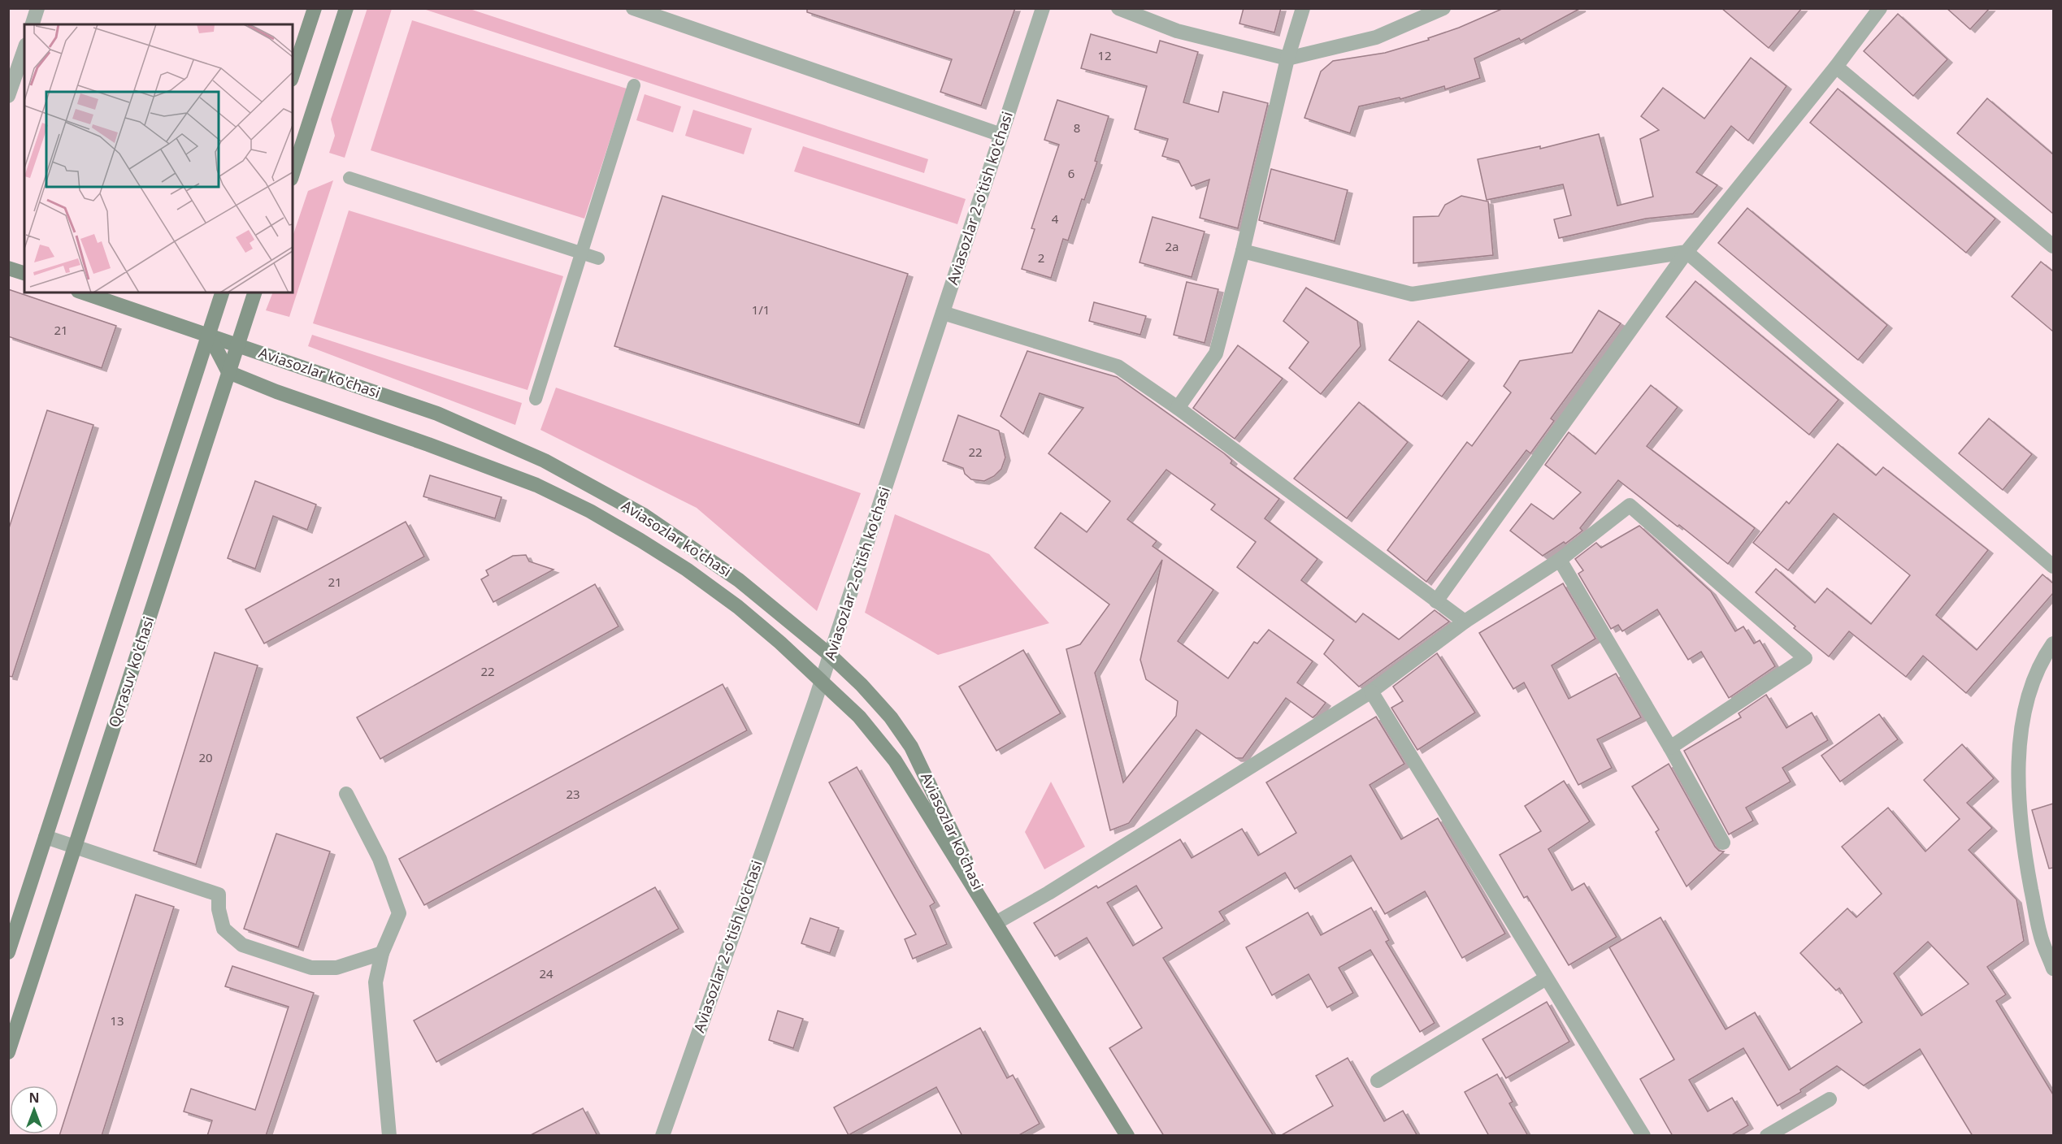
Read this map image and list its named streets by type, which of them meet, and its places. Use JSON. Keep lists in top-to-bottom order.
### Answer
{
  "streets": {
    "main road": ["Aviasozlar ko'chasi", "Qorasuv ko'chasi"],
    "street": ["Aviasozlar 2-o'tish ko'chasi"]
  },
  "crossings": [
    ["Aviasozlar 2-o'tish ko'chasi", "Aviasozlar ko'chasi"],
    ["Aviasozlar ko'chasi", "Qorasuv ko'chasi"]
  ],
  "house_numbers": [
    "12",
    "8",
    "6",
    "4",
    "2a",
    "2",
    "1/1",
    "21",
    "22",
    "21",
    "22",
    "20",
    "23",
    "24",
    "13"
  ],
  "north": "top"
}
